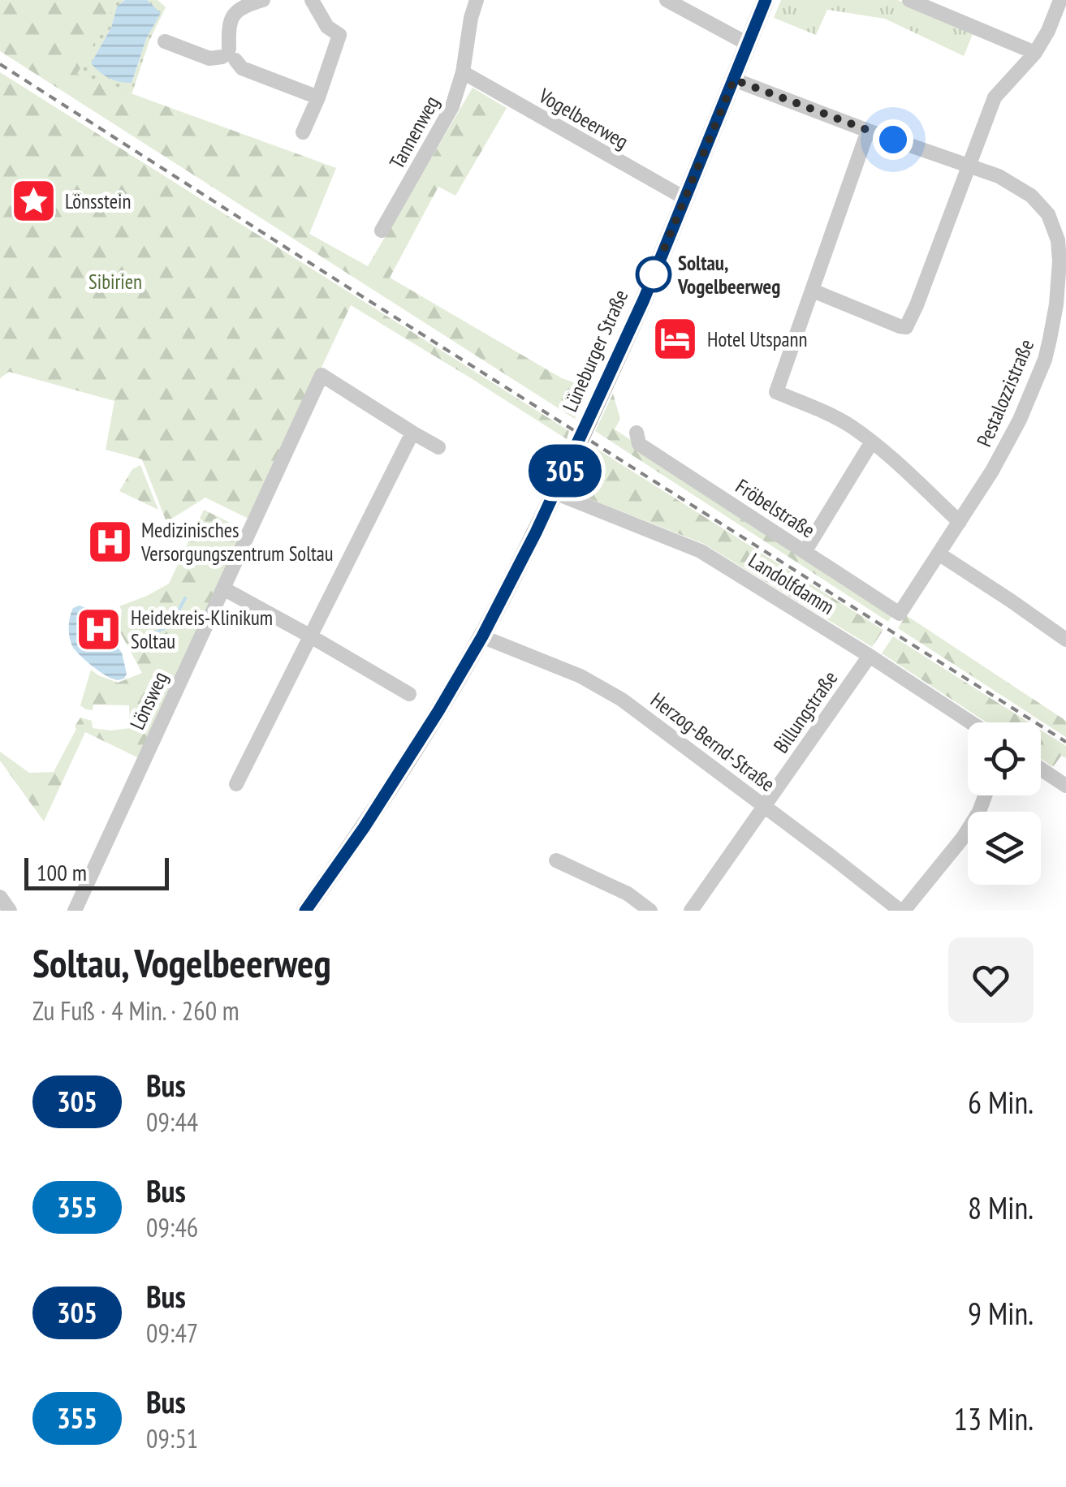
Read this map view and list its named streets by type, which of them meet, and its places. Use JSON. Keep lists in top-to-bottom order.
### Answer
{
  "streets": {
    "main road": ["Lüneburger Straße"],
    "street": [
      "Vogelbeerweg",
      "Tannenweg",
      "Pestalozzistraße",
      "Fröbelstraße",
      "Landolfdamm",
      "Lönsweg",
      "Billungstraße",
      "Herzog-Bernd-Straße"
    ]
  },
  "crossings": [
    ["Vogelbeerweg", "Tannenweg"],
    ["Vogelbeerweg", "Lüneburger Straße"],
    ["Lüneburger Straße", "Pestalozzistraße"],
    ["Lüneburger Straße", "Landolfdamm"],
    ["Lüneburger Straße", "Herzog-Bernd-Straße"],
    ["Pestalozzistraße", "Fröbelstraße"],
    ["Landolfdamm", "Billungstraße"],
    ["Billungstraße", "Herzog-Bernd-Straße"]
  ],
  "parks": ["Sibirien"],
  "places": {
    "place": ["Lönsstein"],
    "other": ["Soltau, Vogelbeerweg"],
    "hotel": ["Hotel Utspann"],
    "hospital": ["Medizinisches Versorgungszentrum Soltau", "Heidekreis-Klinikum Soltau"]
  },
  "lines": ["bus line 305"],
  "scale_bar": "100 m",
  "page": {
    "on_map": "305",
    "scale": "100 m",
    "heading": ["Soltau, Vogelbeerweg", "Zu Fuß · 4 Min. · 260 m"],
    "list": [
      {
        "mark": "305",
        "name": "Bus",
        "note": "09:44",
        "value": "6 Min."
      },
      {
        "mark": "355",
        "name": "Bus",
        "note": "09:46",
        "value": "8 Min."
      },
      {
        "mark": "305",
        "name": "Bus",
        "note": "09:47",
        "value": "9 Min."
      },
      {
        "mark": "355",
        "name": "Bus",
        "note": "09:51",
        "value": "13 Min."
      }
    ]
  }
}
